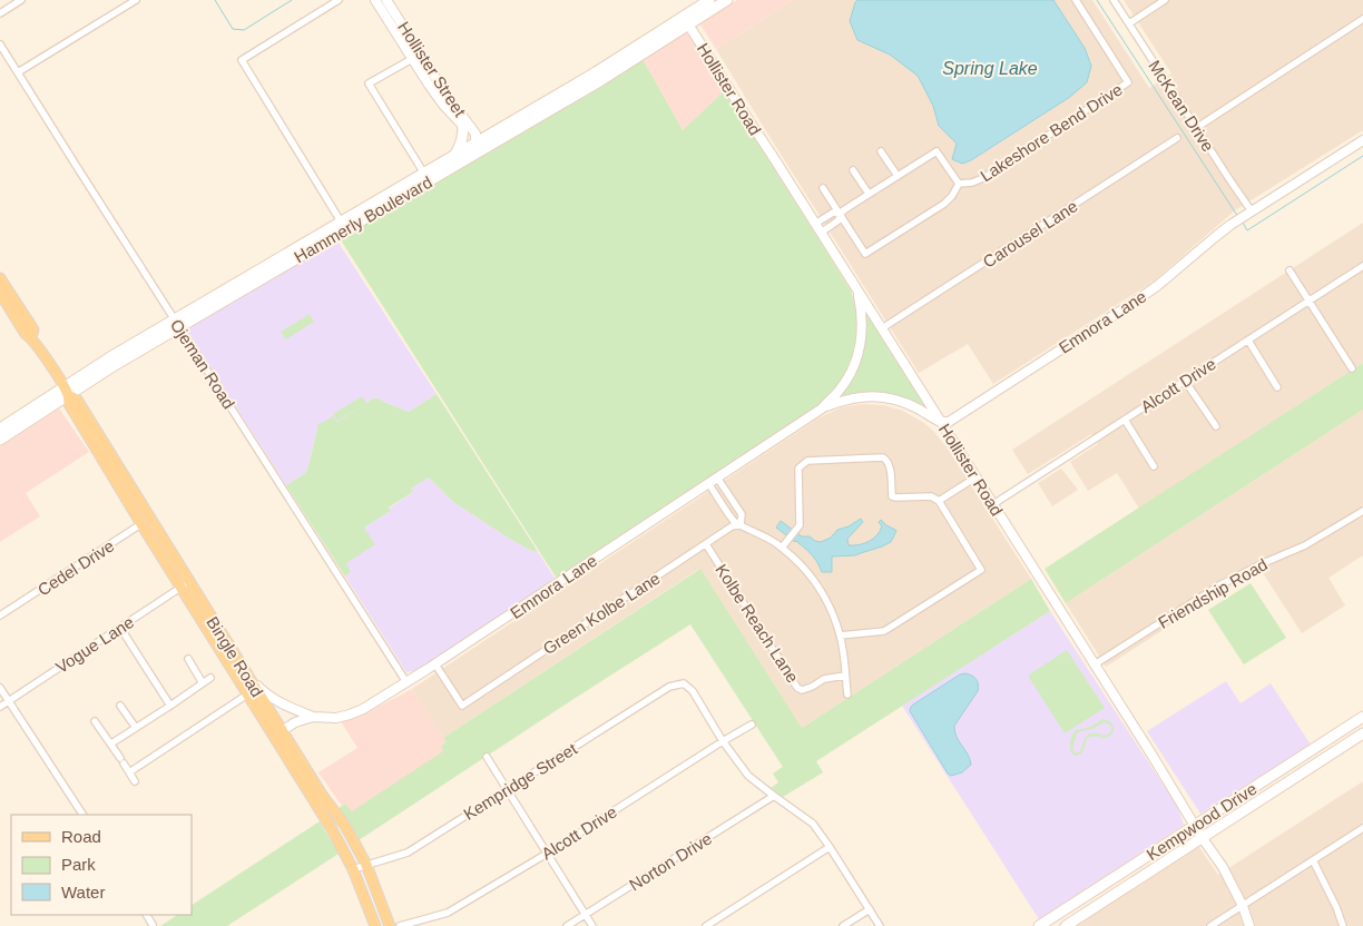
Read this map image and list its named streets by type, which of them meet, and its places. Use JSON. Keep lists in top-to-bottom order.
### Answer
{
  "streets": {
    "main road": ["Hammerly Boulevard", "Bingle Road", "Kempwood Drive"],
    "street": [
      "Hollister Street",
      "Hollister Road",
      "McKean Drive",
      "Lakeshore Bend Drive",
      "Carousel Lane",
      "Emnora Lane",
      "Ojeman Road",
      "Alcott Drive",
      "Cedel Drive",
      "Friendship Road",
      "Green Kolbe Lane",
      "Kolbe Reach Lane",
      "Vogue Lane",
      "Kempridge Street",
      "Norton Drive"
    ]
  },
  "crossings": [
    ["Hollister Street", "Hammerly Boulevard"],
    ["Hollister Road", "Hammerly Boulevard"],
    ["Hollister Road", "Carousel Lane"],
    ["Hollister Road", "Emnora Lane"],
    ["Hollister Road", "Alcott Drive"],
    ["Hollister Road", "Friendship Road"],
    ["Hollister Road", "Kempwood Drive"],
    ["McKean Drive", "Emnora Lane"],
    ["Hammerly Boulevard", "Ojeman Road"],
    ["Hammerly Boulevard", "Bingle Road"],
    ["Emnora Lane", "Ojeman Road"],
    ["Emnora Lane", "Green Kolbe Lane"],
    ["Emnora Lane", "Bingle Road"],
    ["Alcott Drive", "Kempridge Street"],
    ["Cedel Drive", "Bingle Road"],
    ["Green Kolbe Lane", "Kolbe Reach Lane"],
    ["Vogue Lane", "Bingle Road"],
    ["Bingle Road", "Kempridge Street"]
  ],
  "water": ["Spring Lake"],
  "legend": ["Road", "Park", "Water"]
}
